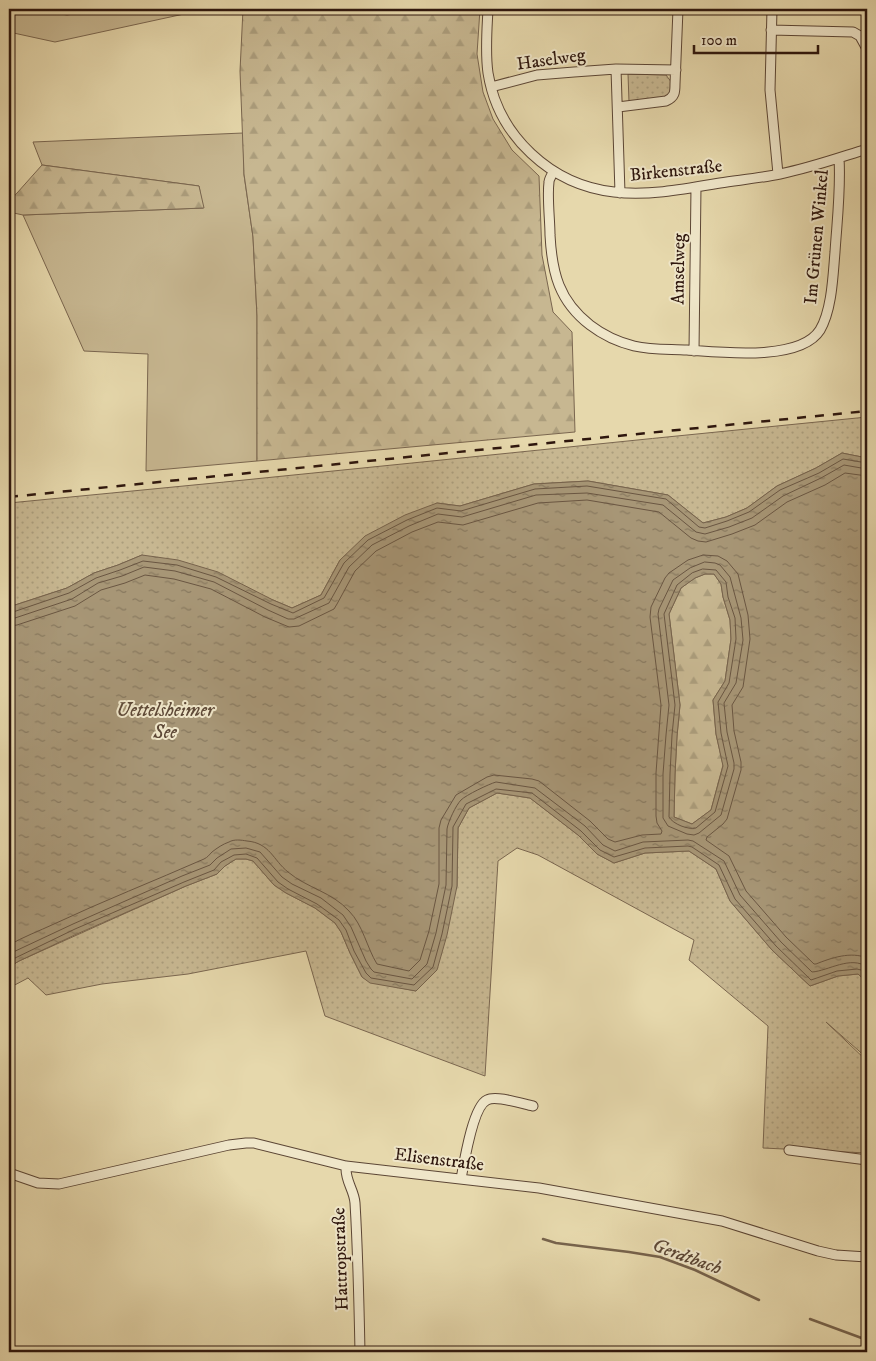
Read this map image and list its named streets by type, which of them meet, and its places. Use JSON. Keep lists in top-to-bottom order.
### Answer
{
  "streets": {
    "street": [
      "Haselweg",
      "Birkenstraße",
      "Im Grünen Winkel",
      "Amselweg",
      "Elisenstraße",
      "Hattropstraße"
    ]
  },
  "crossings": [
    ["Haselweg", "Birkenstraße"],
    ["Birkenstraße", "Im Grünen Winkel"],
    ["Birkenstraße", "Amselweg"],
    ["Im Grünen Winkel", "Amselweg"],
    ["Elisenstraße", "Hattropstraße"]
  ],
  "water": ["Uettelsheimer See", "Gerdtbach"],
  "scale_bar": "100 m"
}
